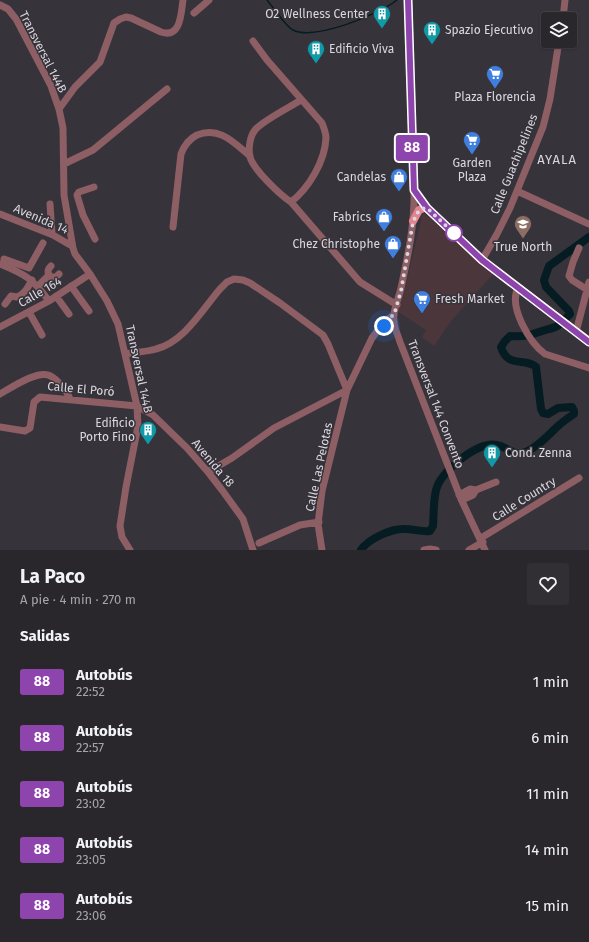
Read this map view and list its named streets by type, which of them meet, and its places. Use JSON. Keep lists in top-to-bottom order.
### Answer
{
  "streets": {
    "street": [
      "Transversal 144B",
      "Calle Guachipelines",
      "Avenida 14",
      "Calle 164",
      "Calle El Poró",
      "Transversal 144 Convento",
      "Avenida 18",
      "Calle Las Pelotas",
      "Calle Country"
    ]
  },
  "crossings": [
    ["Transversal 144B", "Avenida 14"],
    ["Transversal 144B", "Calle 164"],
    ["Transversal 144B", "Calle El Poró"],
    ["Transversal 144B", "Avenida 18"],
    ["Calle El Poró", "Avenida 18"],
    ["Transversal 144 Convento", "Calle Las Pelotas"],
    ["Transversal 144 Convento", "Calle Country"]
  ],
  "districts": ["AYALA"],
  "places": {
    "building": [
      "O2 Wellness Center",
      "Spazio Ejecutivo",
      "Edificio Viva",
      "Edificio Porto Fino",
      "Cond. Zenna"
    ],
    "supermarket": ["Plaza Florencia", "Garden Plaza", "Fresh Market"],
    "shop": ["Candelas", "Fabrics", "Chez Christophe"],
    "school or university": ["True North"]
  },
  "lines": ["bus line 88"],
  "page": {
    "on_map": "88",
    "heading": [
      ["La Paco", "A pie · 4 min · 270 m"],
      "Salidas"
    ],
    "list": [
      {
        "mark": "88",
        "name": "Autobús",
        "note": "22:52",
        "value": "1 min"
      },
      {
        "mark": "88",
        "name": "Autobús",
        "note": "22:57",
        "value": "6 min"
      },
      {
        "mark": "88",
        "name": "Autobús",
        "note": "23:02",
        "value": "11 min"
      },
      {
        "mark": "88",
        "name": "Autobús",
        "note": "23:05",
        "value": "14 min"
      },
      {
        "mark": "88",
        "name": "Autobús",
        "note": "23:06",
        "value": "15 min"
      }
    ]
  }
}
